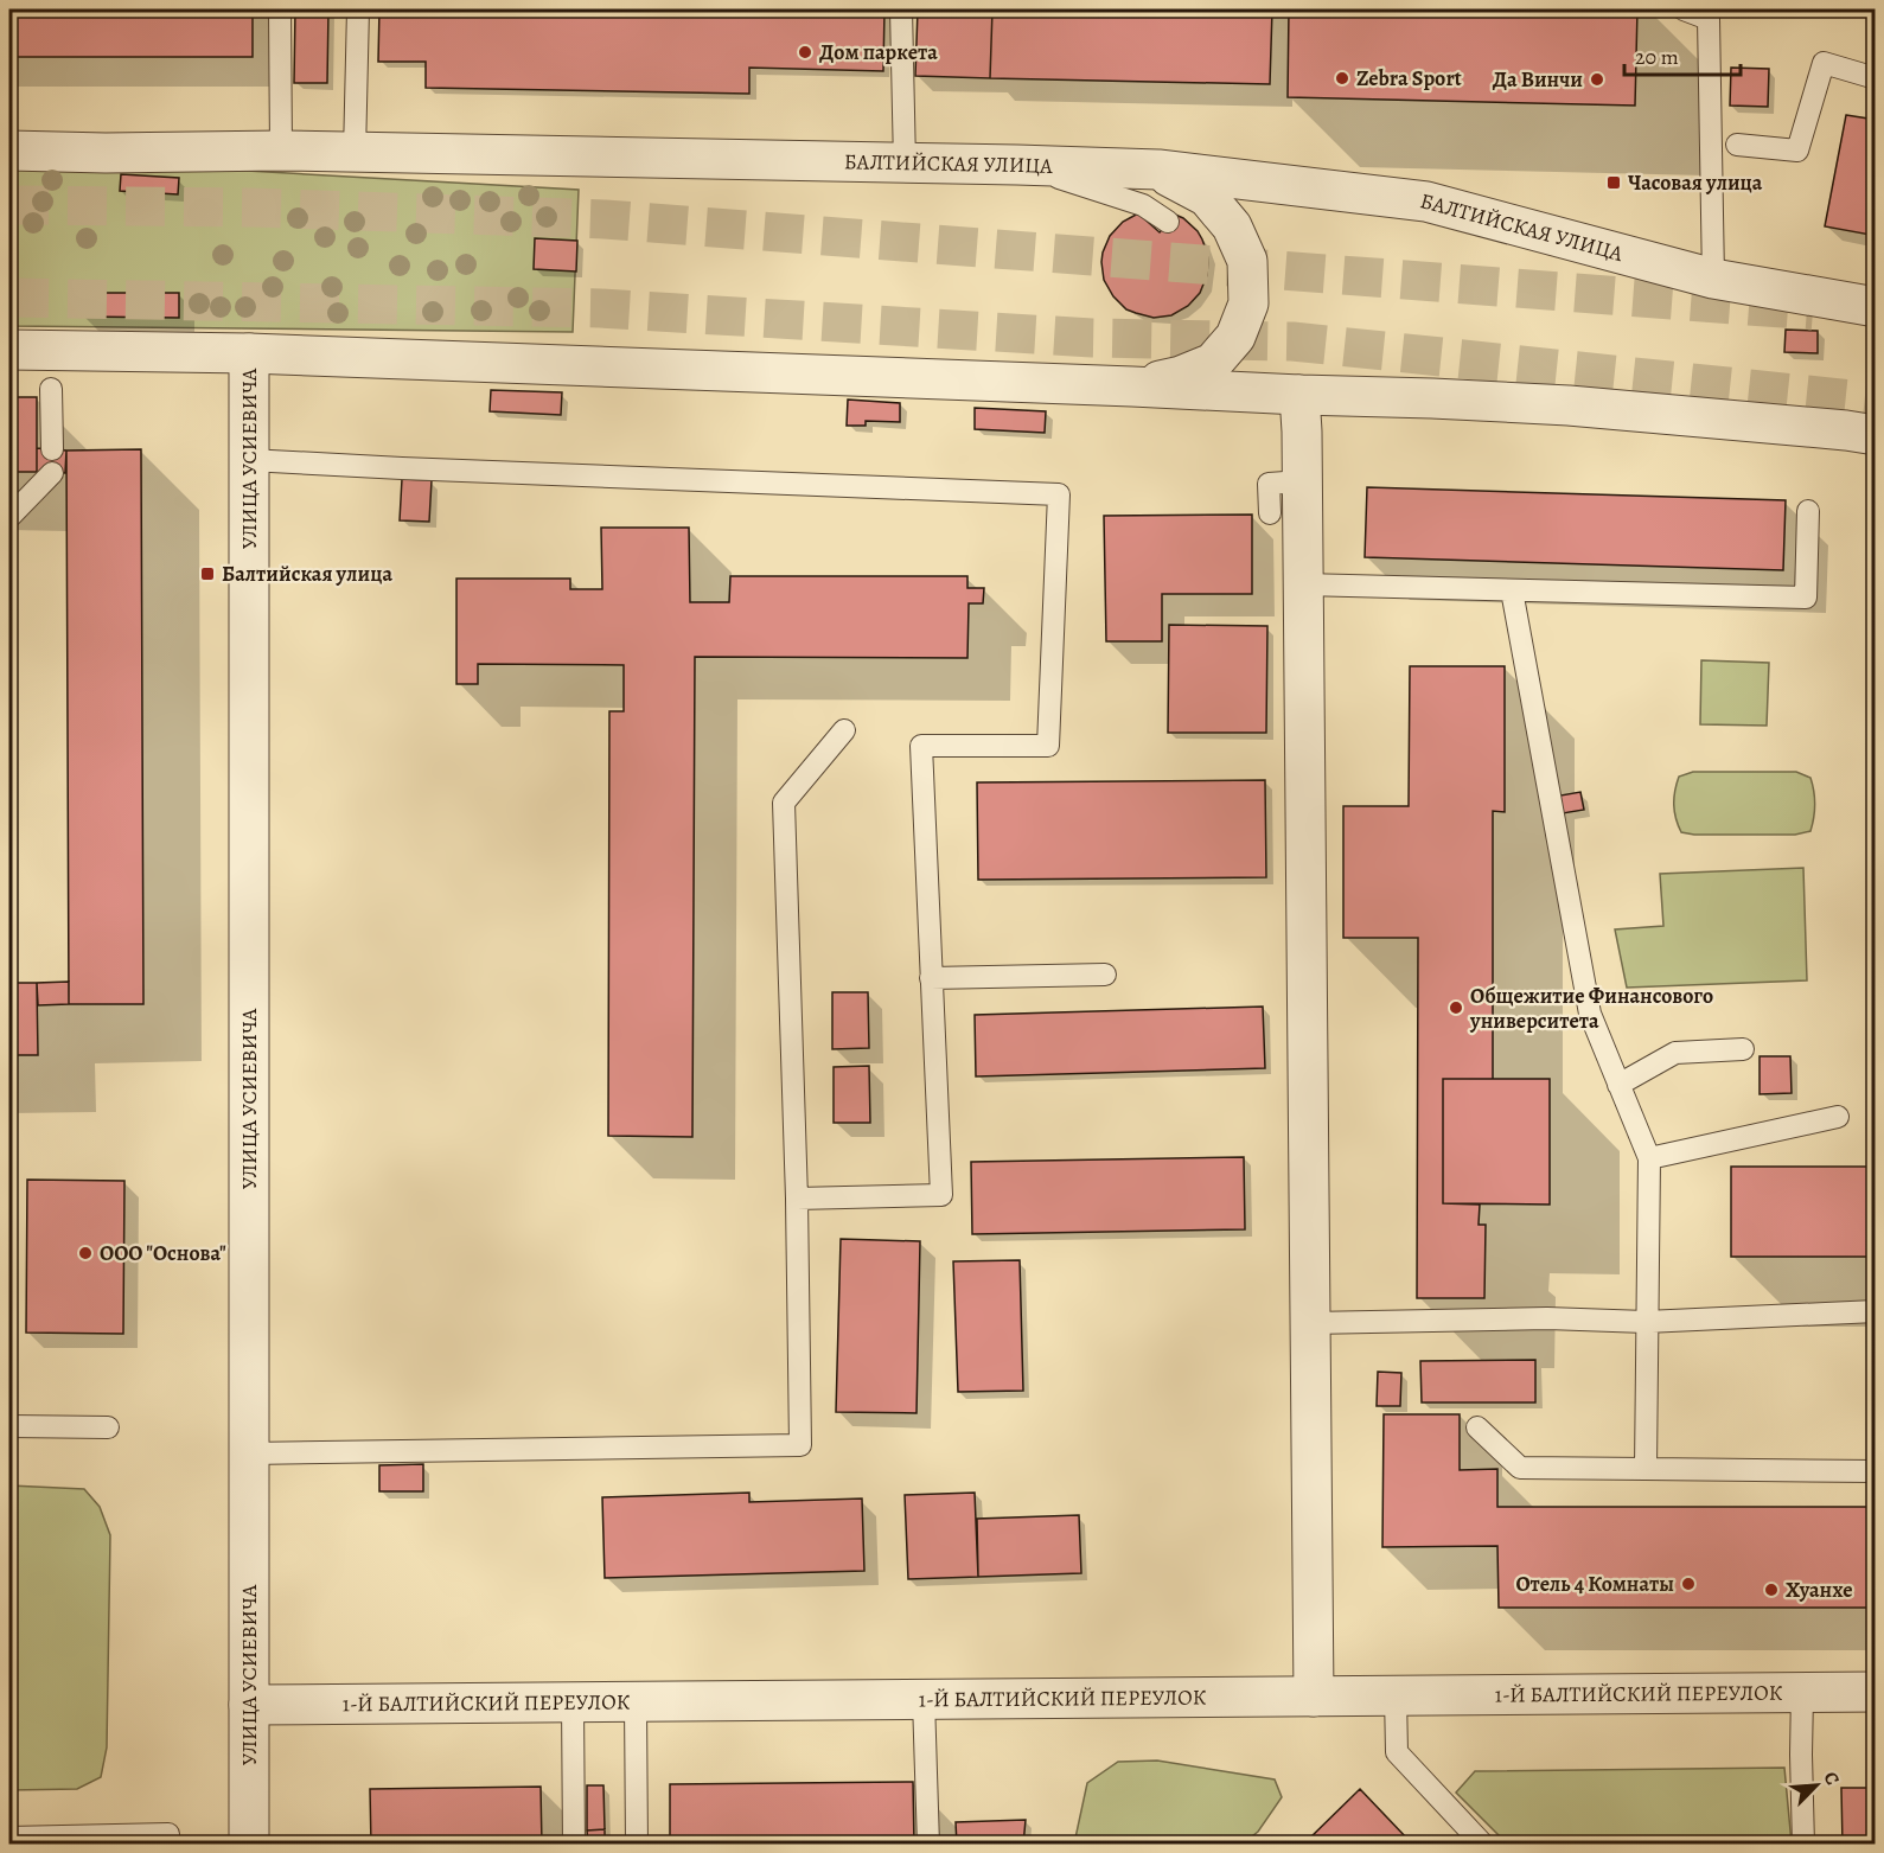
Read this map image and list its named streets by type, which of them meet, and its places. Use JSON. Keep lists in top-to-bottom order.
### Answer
{
  "streets": {
    "street": ["БАЛТИЙСКАЯ УЛИЦА", "УЛИЦА УСИЕВИЧА", "1-Й БАЛТИЙСКИЙ ПЕРЕУЛОК"]
  },
  "crossings": [
    ["УЛИЦА УСИЕВИЧА", "1-Й БАЛТИЙСКИЙ ПЕРЕУЛОК"]
  ],
  "places": {
    "other": [
      "Дом паркета",
      "Zebra Sport",
      "Да Винчи",
      "Общежитие Финансового университета",
      "ООО \"Основа\"",
      "Отель 4 Комнаты",
      "Хуанхе"
    ],
    "transit": ["Часовая улица", "Балтийская улица"]
  },
  "scale_bar": "20 m",
  "north": "top right"
}
